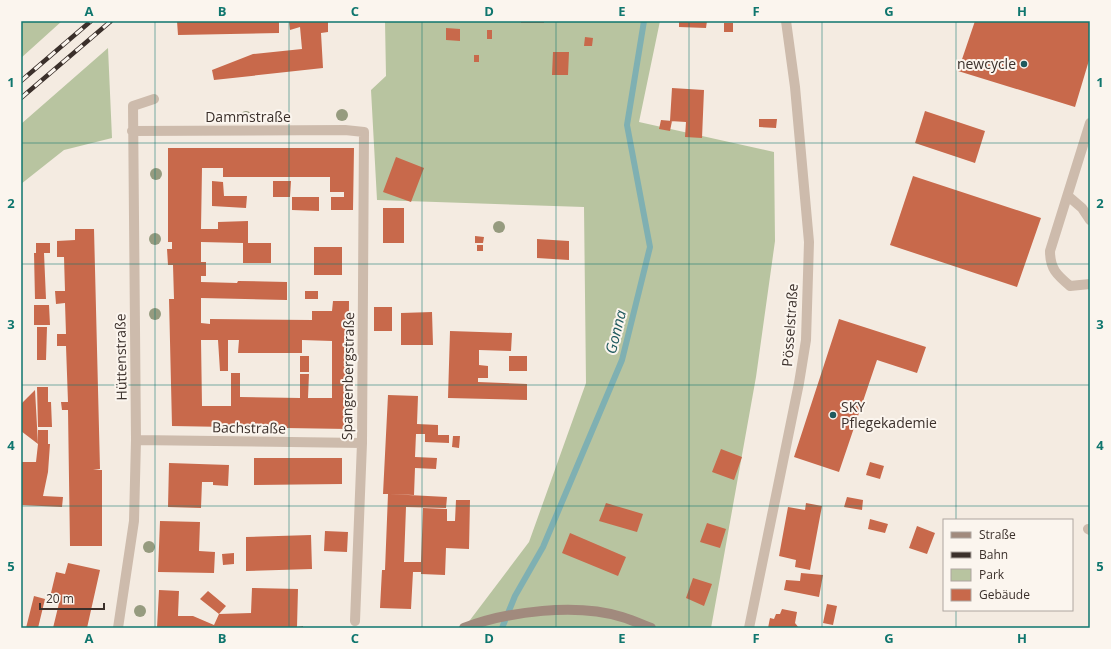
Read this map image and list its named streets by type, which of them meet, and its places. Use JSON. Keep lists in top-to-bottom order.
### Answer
{
  "streets": {
    "street": [
      "Dammstraße",
      "Pösselstraße",
      "Hüttenstraße",
      "Spangenbergstraße",
      "Bachstraße"
    ]
  },
  "crossings": [
    ["Dammstraße", "Hüttenstraße"],
    ["Dammstraße", "Spangenbergstraße"],
    ["Hüttenstraße", "Bachstraße"],
    ["Spangenbergstraße", "Bachstraße"]
  ],
  "water": ["Gonna"],
  "places": ["newcycle", "SKY Pflegekademie"],
  "legend": [
    "Straße",
    "Bahn",
    "Park",
    "Gebäude"
  ],
  "scale_bar": "20 m",
  "grid": {
    "columns": [
      "A",
      "B",
      "C",
      "D",
      "E",
      "F",
      "G",
      "H"
    ],
    "rows": [
      "1",
      "2",
      "3",
      "4",
      "5"
    ]
  }
}
